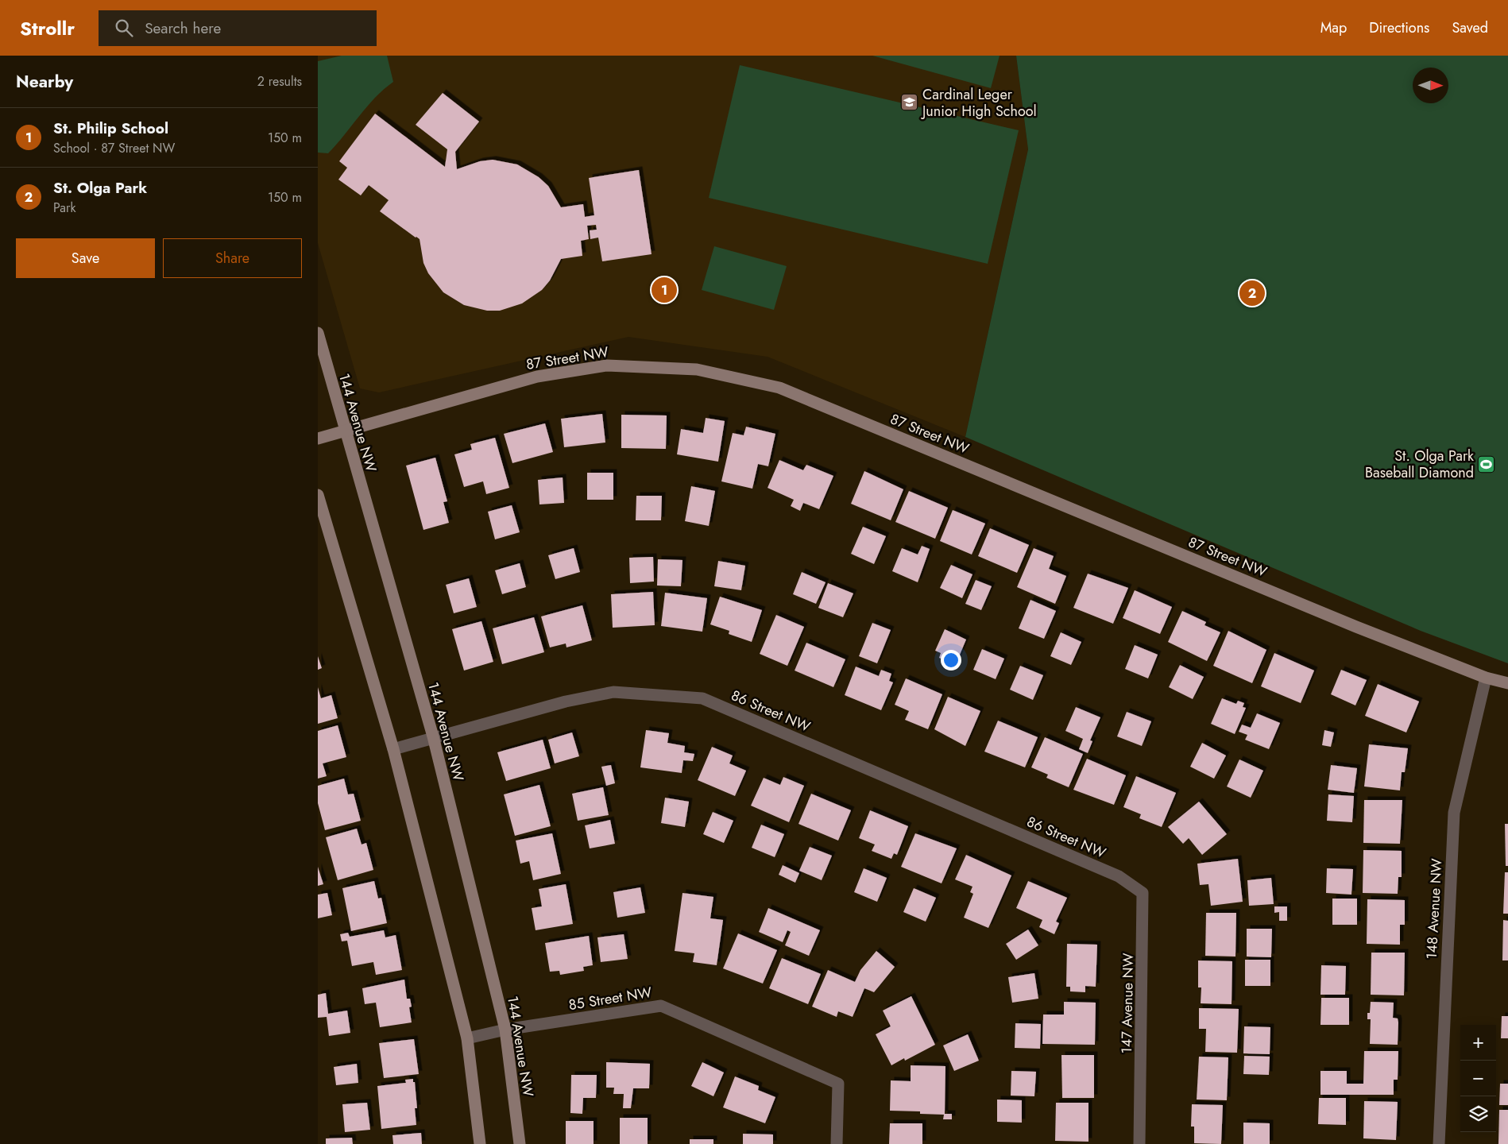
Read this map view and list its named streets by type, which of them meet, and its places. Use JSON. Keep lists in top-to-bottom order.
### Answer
{
  "streets": {
    "street": [
      "87 Street NW",
      "144 Avenue NW",
      "86 Street NW",
      "148 Avenue NW",
      "85 Street NW",
      "147 Avenue NW"
    ]
  },
  "crossings": [
    ["87 Street NW", "144 Avenue NW"],
    ["87 Street NW", "148 Avenue NW"],
    ["144 Avenue NW", "86 Street NW"],
    ["144 Avenue NW", "85 Street NW"],
    ["86 Street NW", "147 Avenue NW"]
  ],
  "places": {
    "school or university": ["Cardinal Leger Junior High School"],
    "sports": ["St. Olga Park Baseball Diamond"]
  },
  "north": "right",
  "page": {
    "header": "Strollr",
    "search": "Search here",
    "nav": ["Map", "Directions", "Saved"],
    "heading": ["Nearby", "2 results"],
    "list": [
      {
        "mark": "1",
        "name": "St. Philip School",
        "note": "School · 87 Street NW",
        "value": "150 m"
      },
      {
        "mark": "2",
        "name": "St. Olga Park",
        "note": "Park",
        "value": "150 m"
      }
    ],
    "buttons": ["Save", "Share"],
    "pins": ["1", "2"],
    "map_buttons": ["+", "−"]
  }
}
